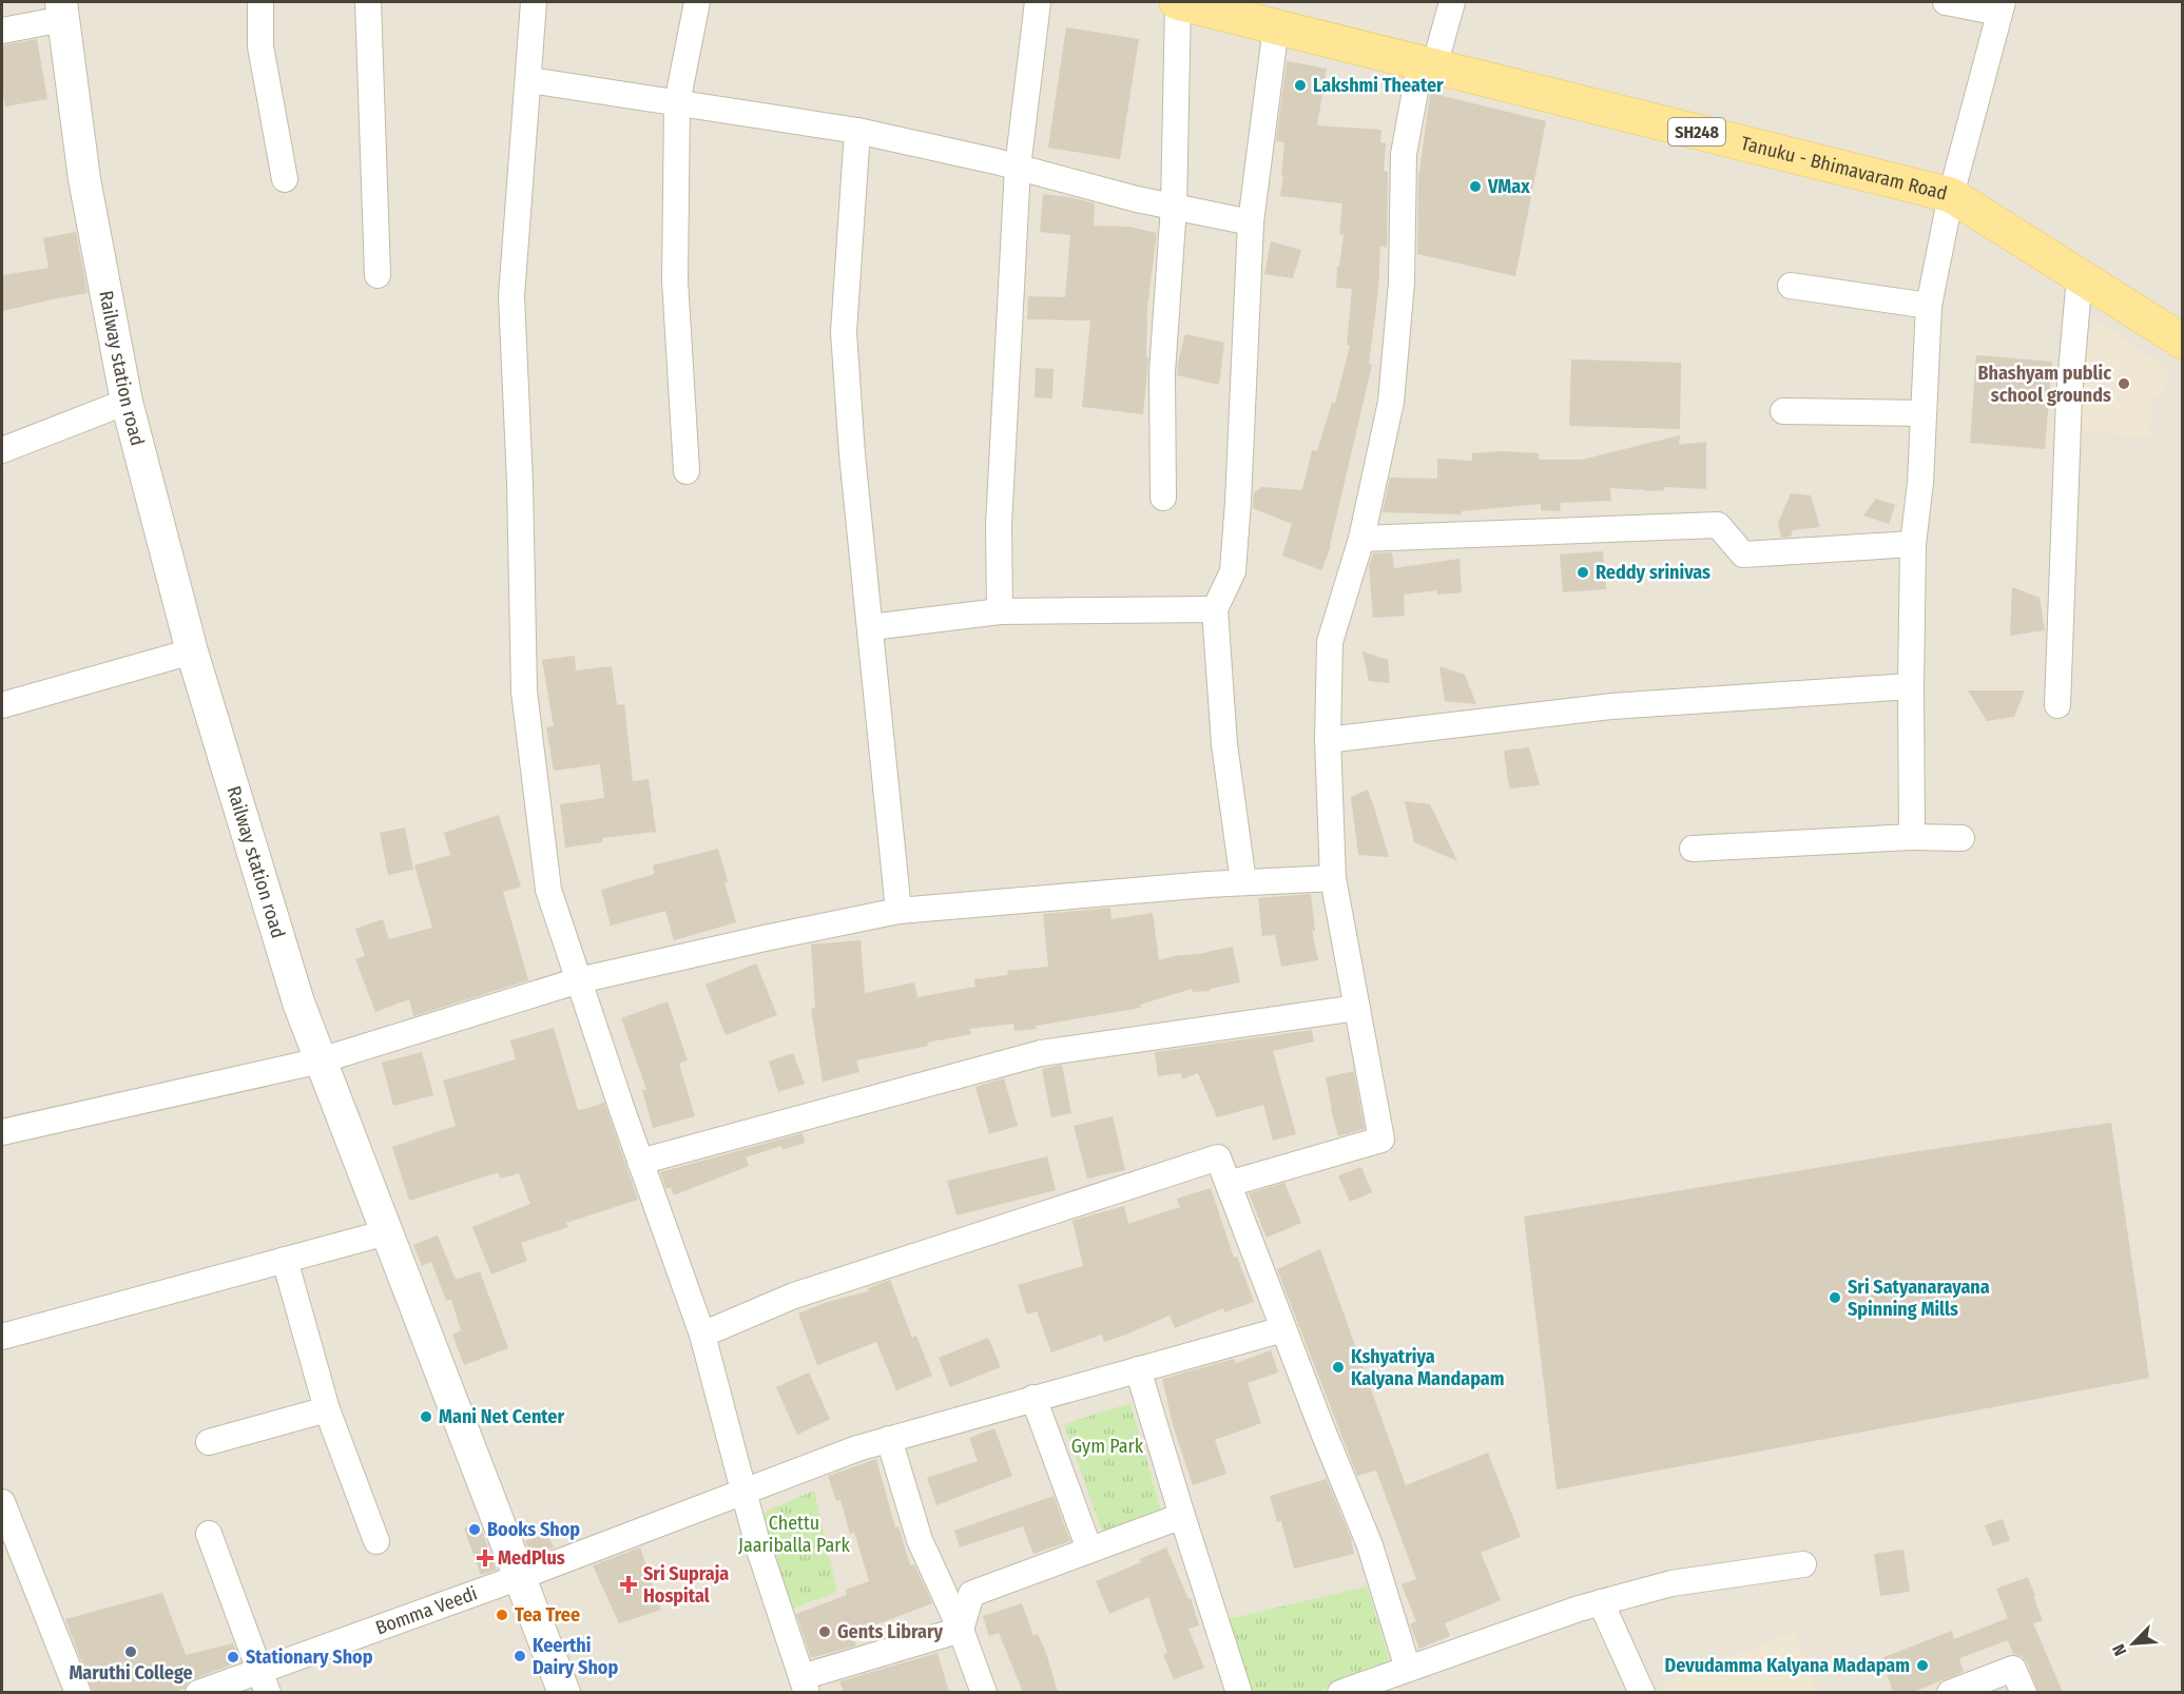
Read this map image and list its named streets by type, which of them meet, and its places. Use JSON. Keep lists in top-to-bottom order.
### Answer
{
  "streets": {
    "main road": ["SH248", "Tanuku - Bhimavaram Road"],
    "street": ["Railway station road", "Bomma Veedi"]
  },
  "crossings": [
    ["Railway station road", "Bomma Veedi"]
  ],
  "parks": ["Gym Park", "Chettu Jaariballa Park"],
  "places": {
    "other": [
      "Lakshmi Theater",
      "VMax",
      "Bhashyam public school grounds",
      "Reddy srinivas",
      "Sri Satyanarayana Spinning Mills",
      "Kshyatriya Kalyana Mandapam",
      "Mani Net Center",
      "Books Shop",
      "Tea Tree",
      "Gents Library",
      "Maruthi College",
      "Keerthi Dairy Shop",
      "Stationary Shop",
      "Devudamma Kalyana Madapam"
    ],
    "health": ["MedPlus", "Sri Supraja Hospital"]
  },
  "north": "bottom left"
}
